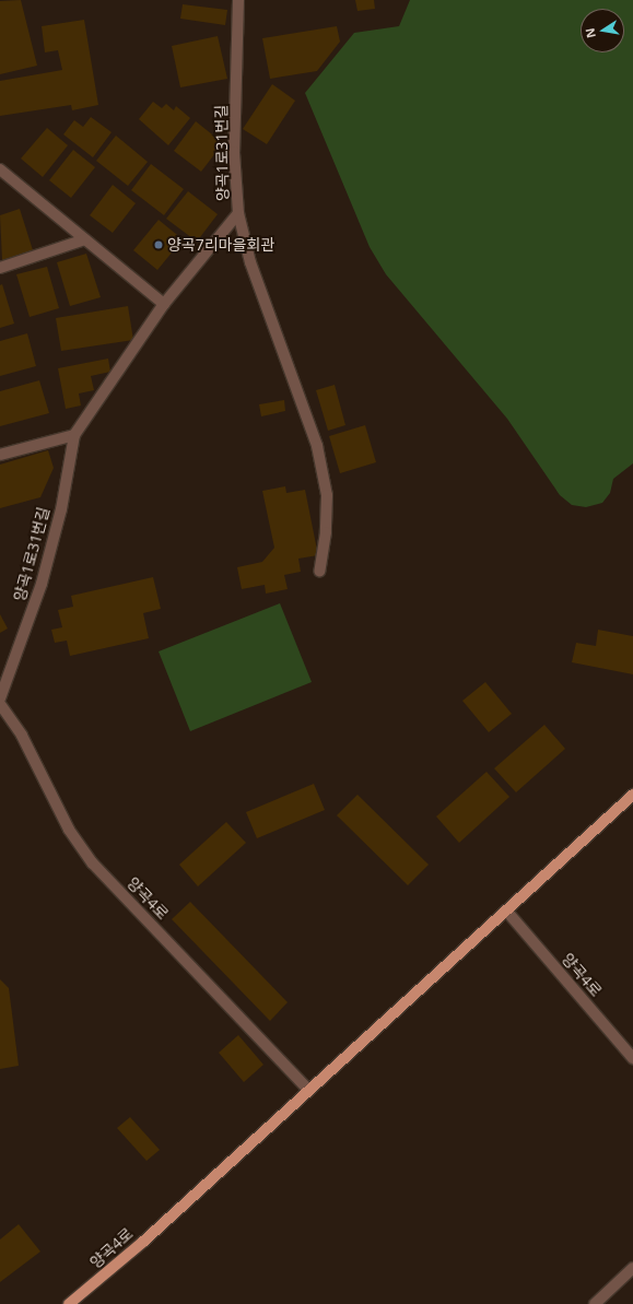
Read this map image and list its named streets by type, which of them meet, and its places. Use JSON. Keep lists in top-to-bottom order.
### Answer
{
  "streets": {
    "main road": ["양곡4로"],
    "lane": ["양곡1로31번길"]
  },
  "places": ["양곡7리마을회관"],
  "north": "left"
}
